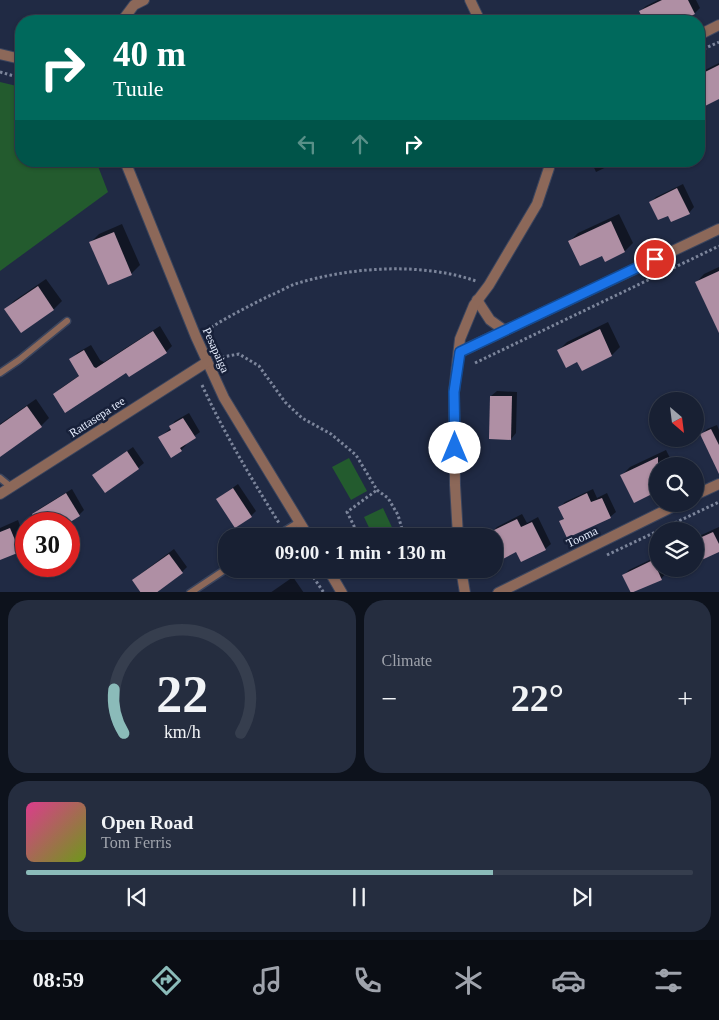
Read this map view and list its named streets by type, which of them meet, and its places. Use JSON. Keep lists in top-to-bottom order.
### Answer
{
  "streets": {
    "street": ["Pesapaiga", "Rattasepa tee", "Tooma"]
  },
  "crossings": [
    ["Pesapaiga", "Rattasepa tee"]
  ],
  "north": "bottom right",
  "page": {
    "turn": ["40 m", "Tuule"],
    "limit": "30",
    "trip": "09:00 · 1 min · 130 m",
    "tile": "Climate",
    "heat": ["−", "22°", "+"],
    "song": ["Open Road", "Tom Ferris"],
    "tabs": "08:59",
    "gauge": ["22", "km/h"]
  }
}
